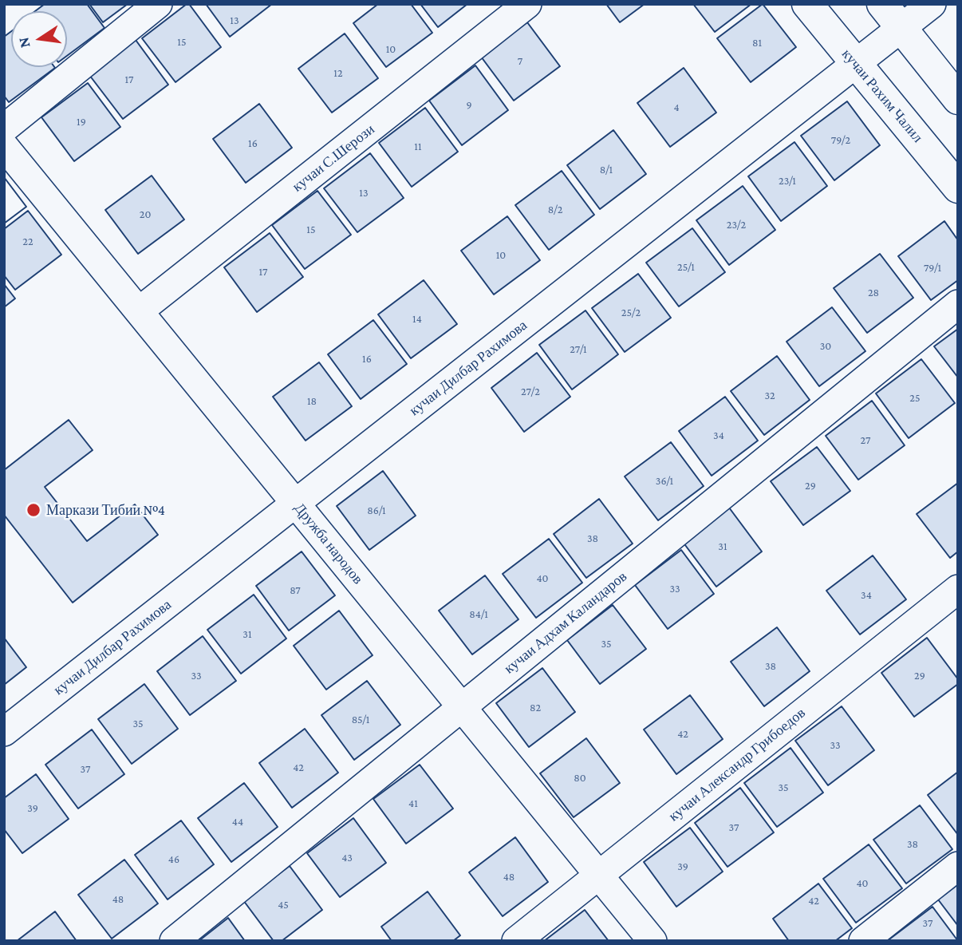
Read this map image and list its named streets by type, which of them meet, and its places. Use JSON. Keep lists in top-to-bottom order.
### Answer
{
  "streets": {
    "main road": ["кучаи Рахим Чалил"],
    "street": [
      "кучаи С.Шерози",
      "кучаи Дилбар Рахимова",
      "Дружба народов",
      "кучаи Адхам Каландаров",
      "кучаи Александр Грибоедов"
    ]
  },
  "crossings": [
    ["кучаи Рахим Чалил", "кучаи Дилбар Рахимова"],
    ["кучаи С.Шерози", "Дружба народов"],
    ["кучаи Дилбар Рахимова", "Дружба народов"],
    ["Дружба народов", "кучаи Адхам Каландаров"],
    ["Дружба народов", "кучаи Александр Грибоедов"]
  ],
  "places": ["Маркази Тибии №4"],
  "house_numbers": [
    "13",
    "15",
    "81",
    "10",
    "7",
    "12",
    "17",
    "9",
    "4",
    "19",
    "79/2",
    "16",
    "11",
    "8/1",
    "23/1",
    "13",
    "8/2",
    "20",
    "23/2",
    "15",
    "22",
    "10",
    "25/1",
    "79/1",
    "17",
    "28",
    "25/2",
    "14",
    "30",
    "27/1",
    "16",
    "27/2",
    "32",
    "25",
    "18",
    "34",
    "27",
    "36/1",
    "29",
    "86/1",
    "38",
    "31",
    "40",
    "33",
    "87",
    "34",
    "84/1",
    "31",
    "35",
    "38",
    "33",
    "29",
    "82",
    "85/1",
    "35",
    "42",
    "33",
    "42",
    "37",
    "80",
    "35",
    "41",
    "39",
    "44",
    "37",
    "38",
    "43",
    "46",
    "39",
    "48",
    "40",
    "48",
    "42",
    "45",
    "37"
  ],
  "north": "left"
}
